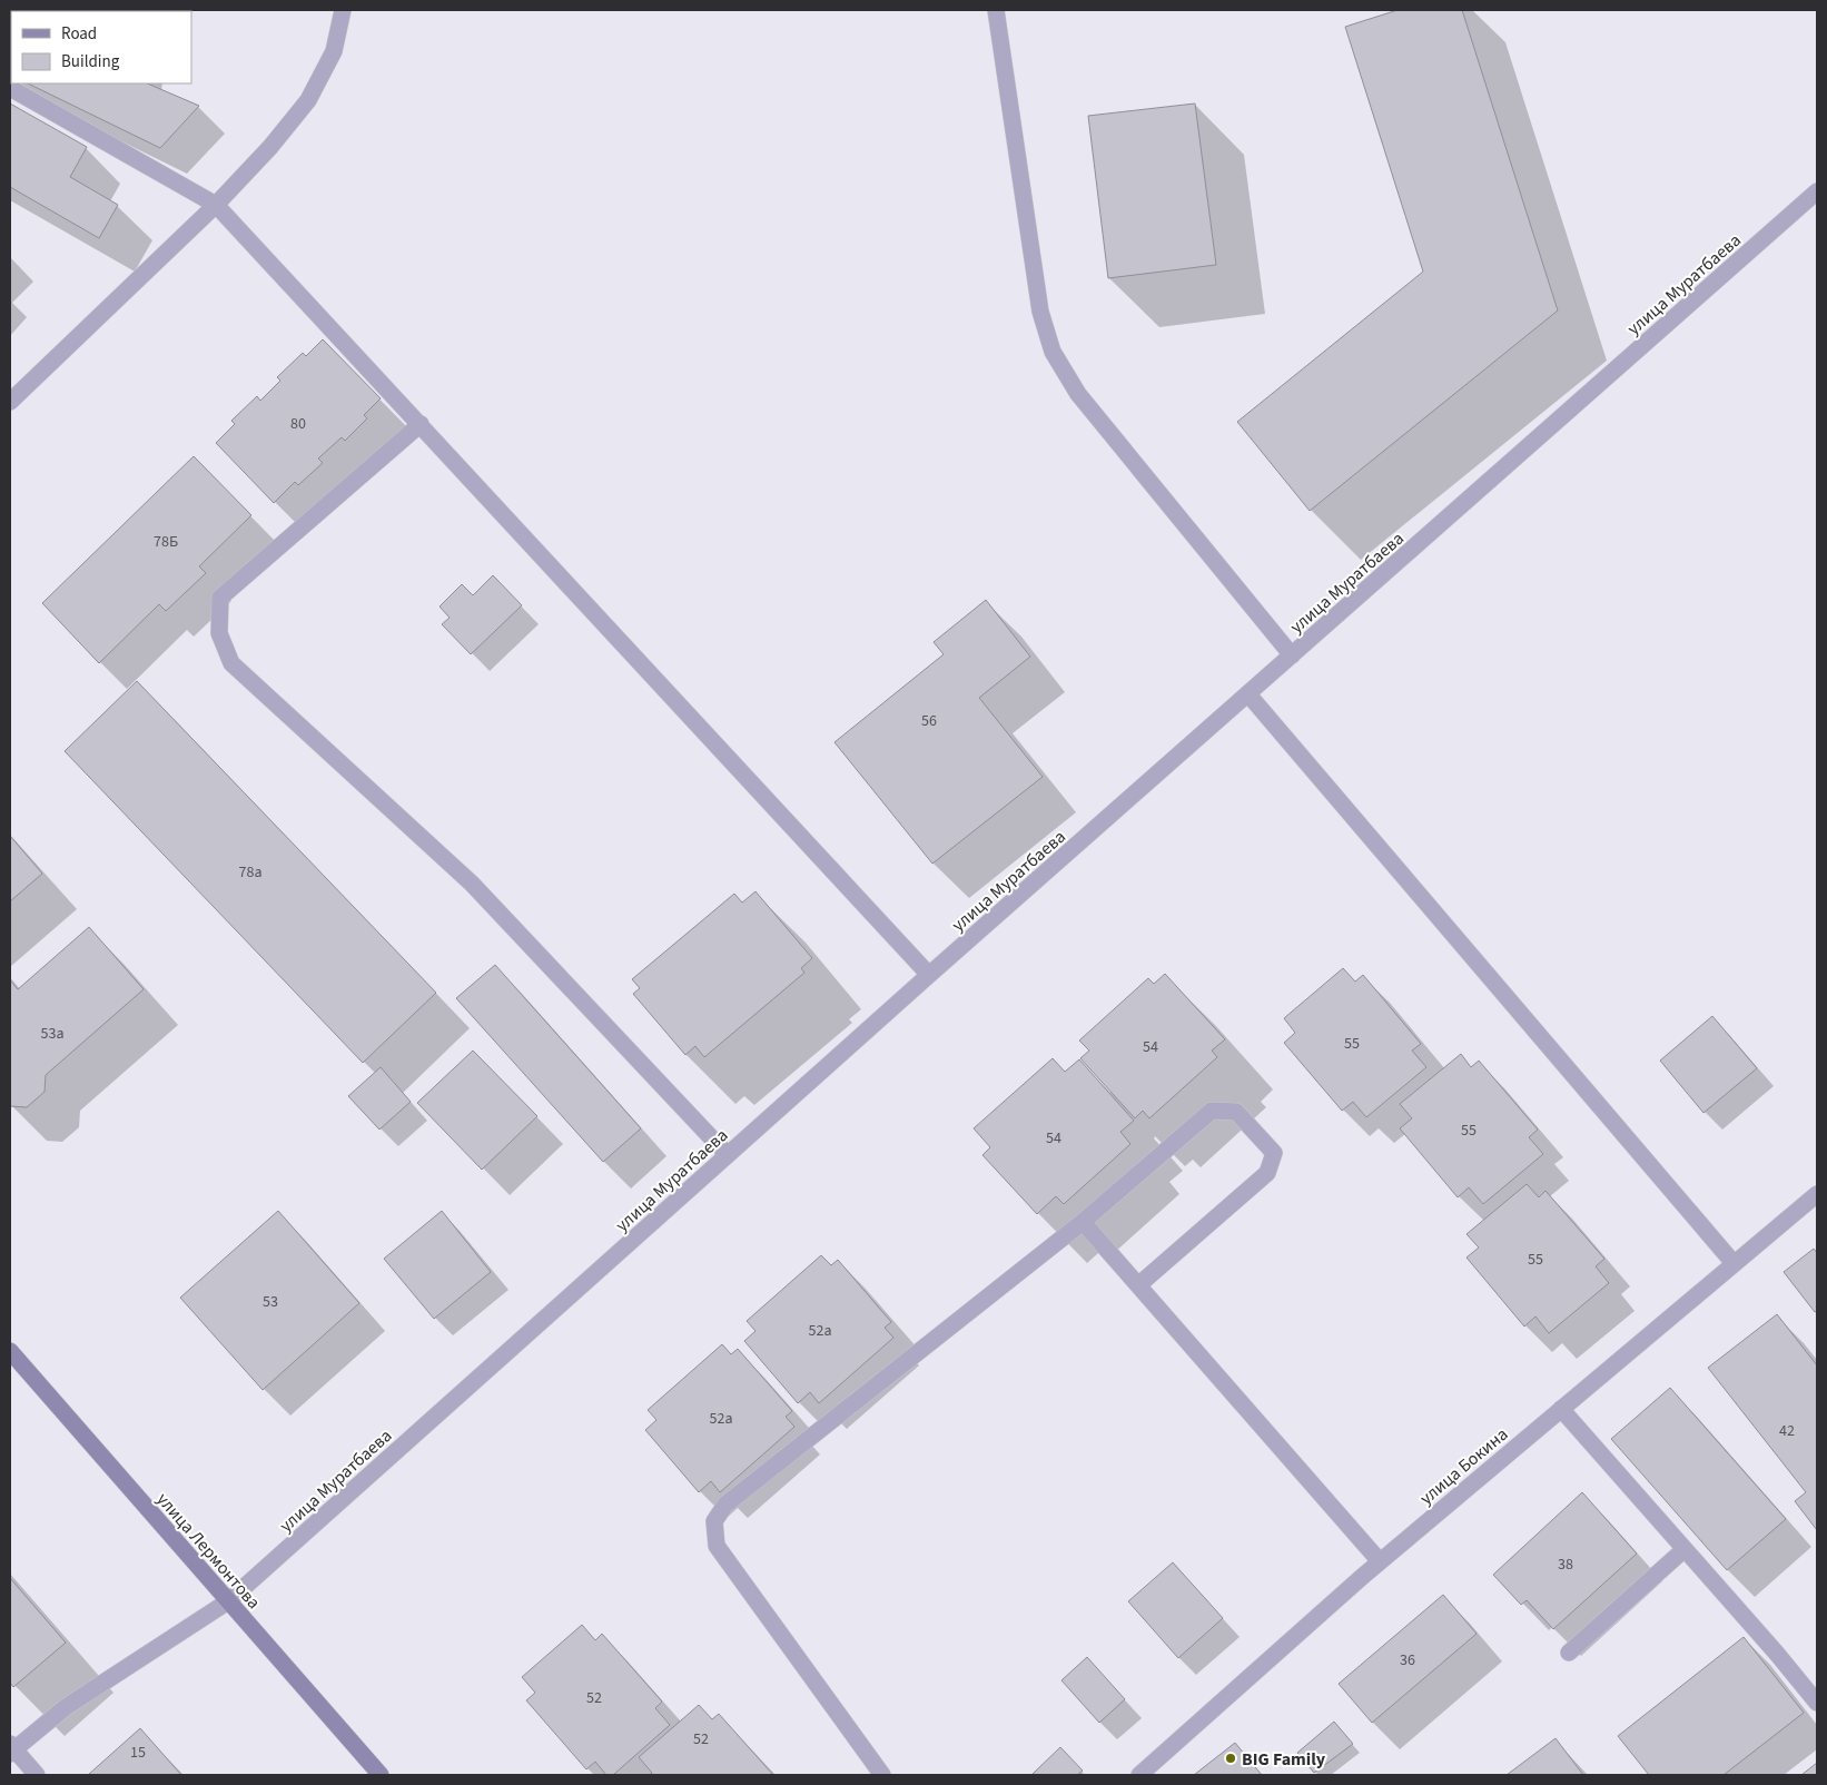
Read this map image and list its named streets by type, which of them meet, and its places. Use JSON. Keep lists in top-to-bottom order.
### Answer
{
  "streets": {
    "main road": ["улица Лермонтова"],
    "street": ["улица Муратбаева", "улица Бокина"]
  },
  "crossings": [
    ["улица Муратбаева", "улица Лермонтова"]
  ],
  "places": ["BIG Family"],
  "house_numbers": [
    "80",
    "78Б",
    "56",
    "78а",
    "53а",
    "55",
    "54",
    "55",
    "54",
    "55",
    "53",
    "52а",
    "52а",
    "42",
    "38",
    "36",
    "52",
    "52",
    "15"
  ],
  "legend": ["Road", "Building"]
}
